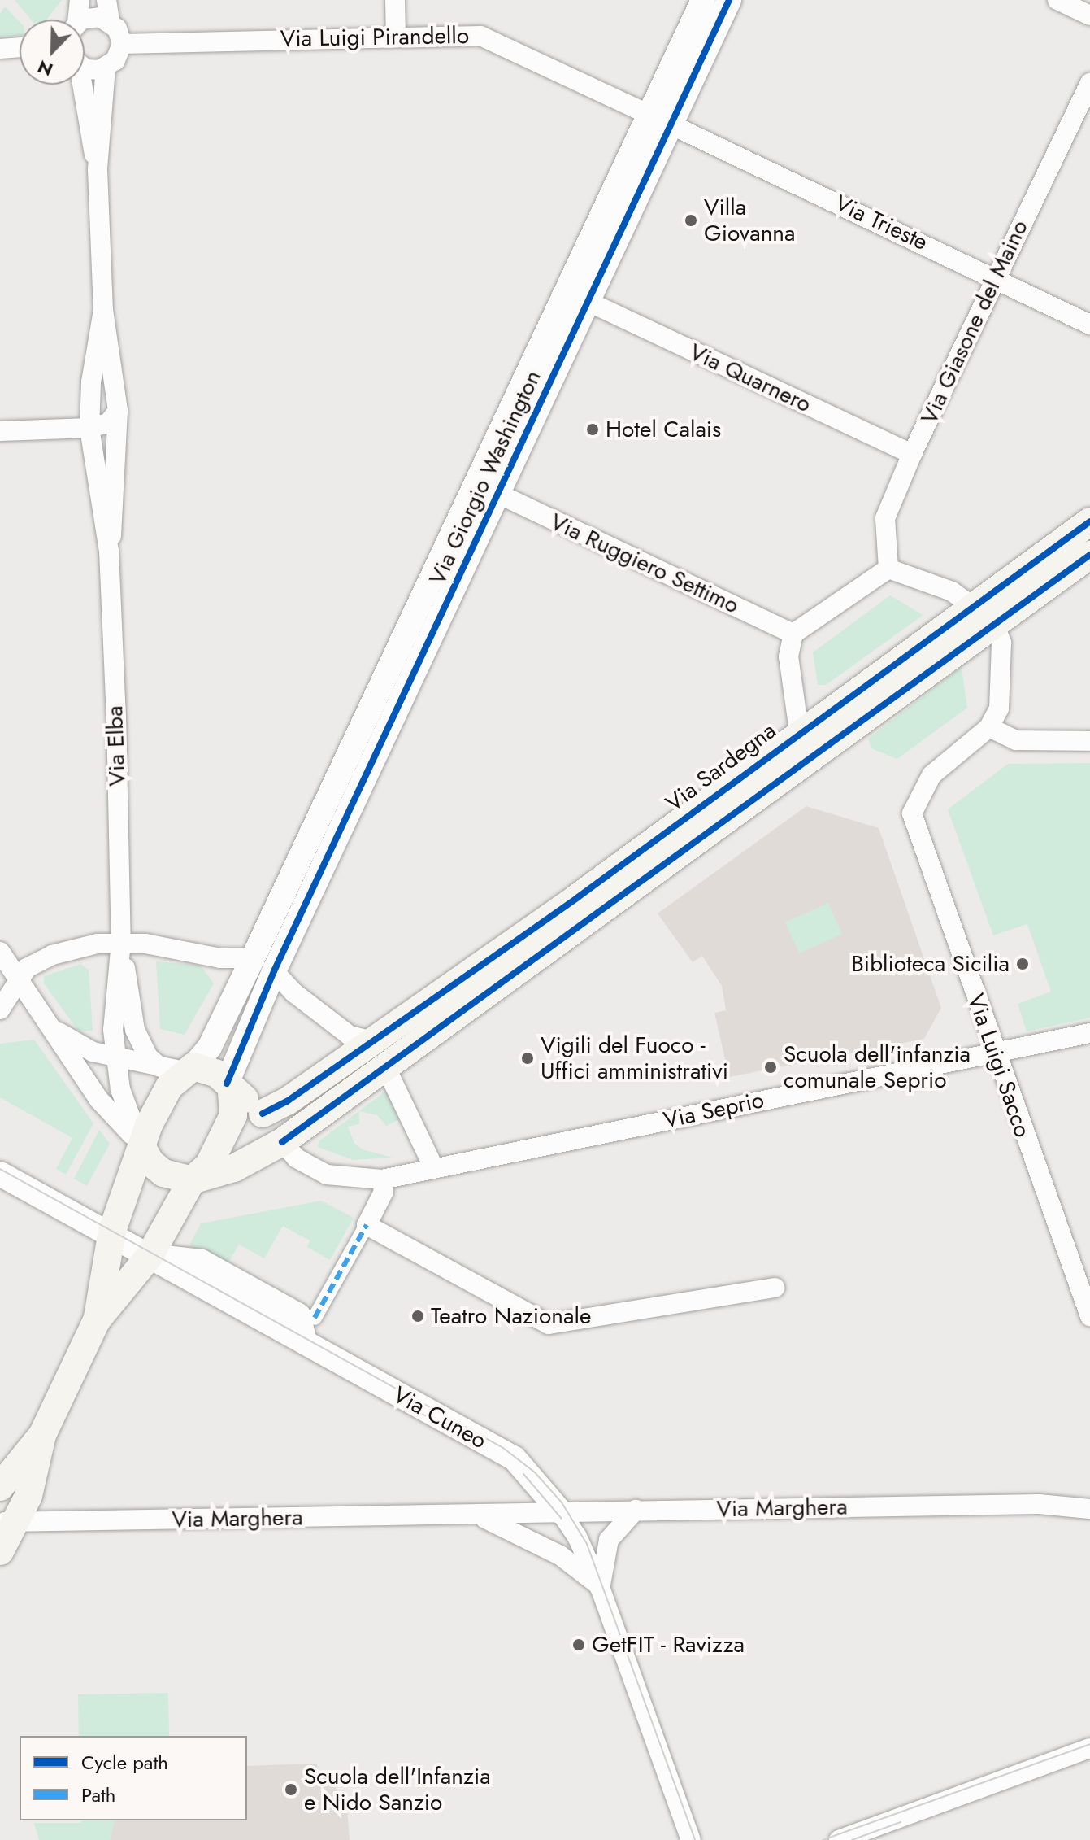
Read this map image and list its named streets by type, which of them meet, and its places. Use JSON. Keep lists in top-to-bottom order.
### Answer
{
  "streets": {
    "main road": ["Via Sardegna"],
    "street": [
      "Via Luigi Pirandello",
      "Via Trieste",
      "Via Giasone del Maino",
      "Via Quarnero",
      "Via Giorgio Washington",
      "Via Ruggiero Settimo",
      "Via Elba",
      "Via Luigi Sacco",
      "Via Seprio",
      "Via Cuneo",
      "Via Marghera"
    ]
  },
  "crossings": [
    ["Via Luigi Pirandello", "Via Trieste"],
    ["Via Luigi Pirandello", "Via Giorgio Washington"],
    ["Via Trieste", "Via Giasone del Maino"],
    ["Via Trieste", "Via Giorgio Washington"],
    ["Via Giasone del Maino", "Via Quarnero"],
    ["Via Quarnero", "Via Giorgio Washington"],
    ["Via Giorgio Washington", "Via Ruggiero Settimo"],
    ["Via Giorgio Washington", "Via Sardegna"],
    ["Via Sardegna", "Via Seprio"],
    ["Via Luigi Sacco", "Via Seprio"],
    ["Via Cuneo", "Via Marghera"]
  ],
  "places": [
    "Villa Giovanna",
    "Hotel Calais",
    "Biblioteca Sicilia",
    "Vigili del Fuoco - Uffici amministrativi",
    "Scuola dell'infanzia comunale Seprio",
    "Teatro Nazionale",
    "GetFIT - Ravizza",
    "Scuola dell'Infanzia e Nido Sanzio"
  ],
  "legend": ["Cycle path", "Path"],
  "north": "bottom left"
}
